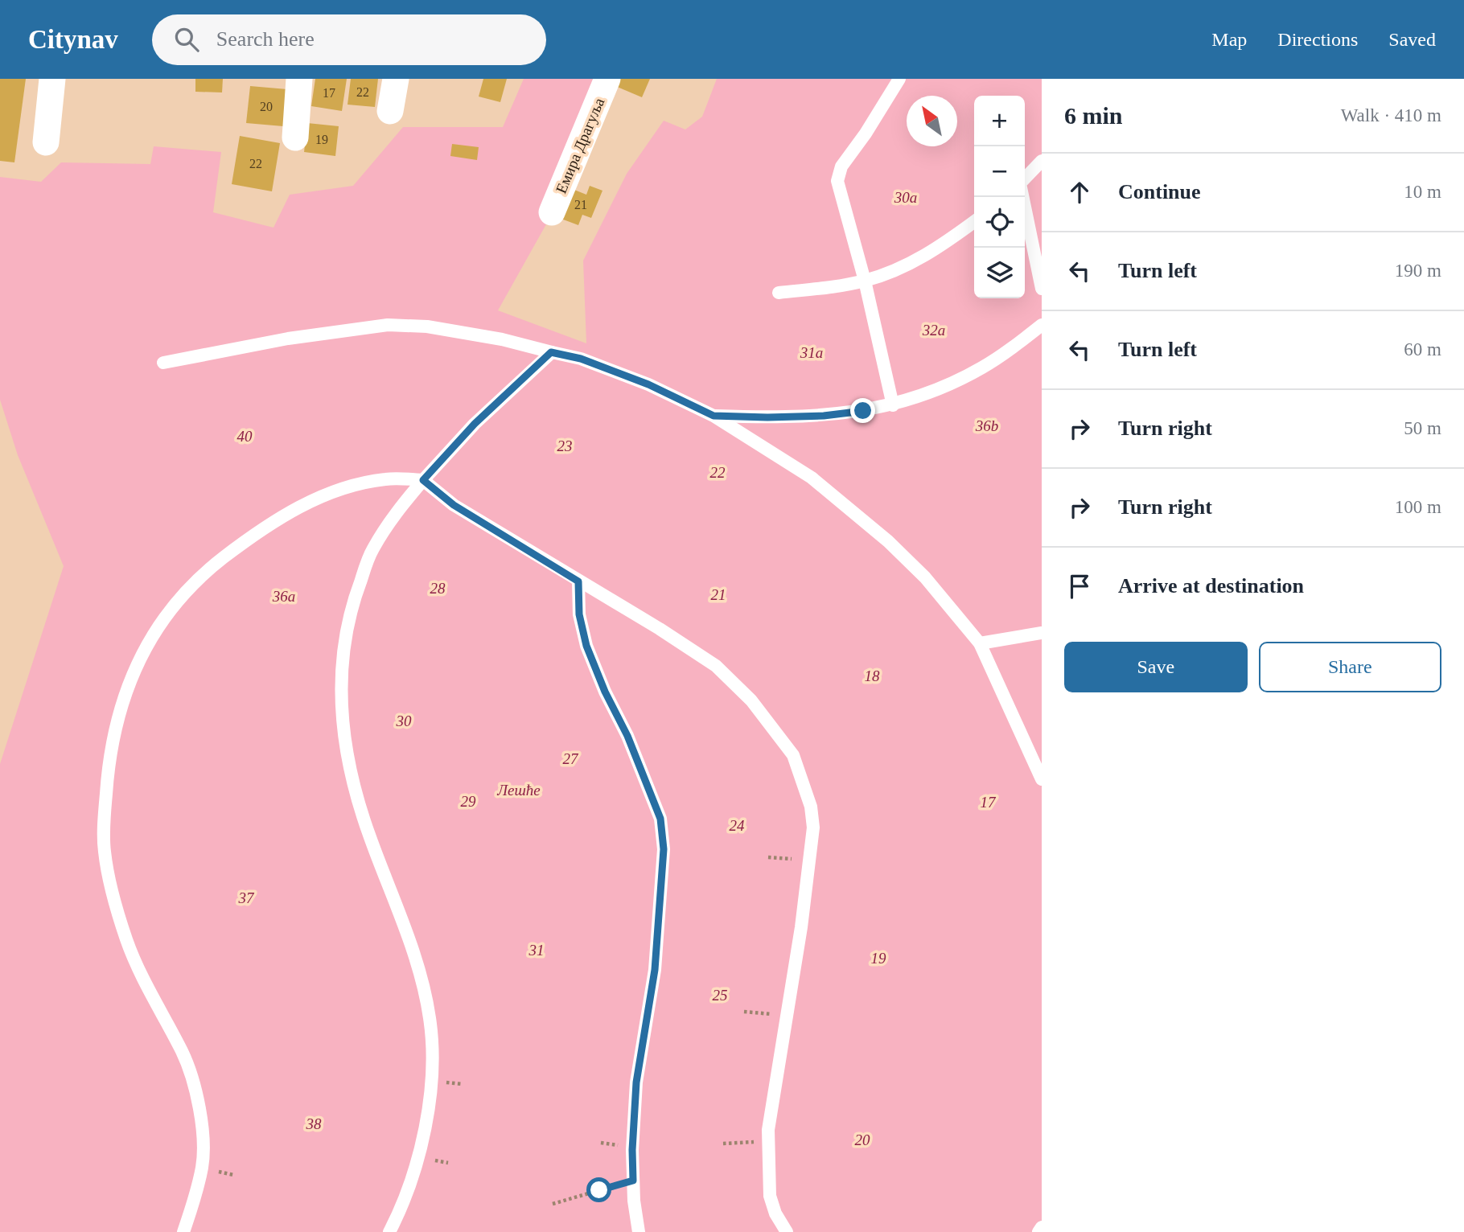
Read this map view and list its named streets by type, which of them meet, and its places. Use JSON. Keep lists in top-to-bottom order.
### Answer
{
  "streets": {
    "street": ["Емира Драгуља"]
  },
  "parks": [
    "30a",
    "32a",
    "31a",
    "36b",
    "40",
    "23",
    "22",
    "28",
    "21",
    "36a",
    "18",
    "30",
    "27",
    "Лешће",
    "29",
    "17",
    "24",
    "37",
    "31",
    "19",
    "25",
    "38",
    "20"
  ],
  "house_numbers": [
    "22",
    "17",
    "20",
    "19",
    "22",
    "21"
  ],
  "north": "top left",
  "page": {
    "header": "Citynav",
    "search": "Search here",
    "nav": ["Map", "Directions", "Saved"],
    "heading": ["6 min", "Walk · 410 m"],
    "map_buttons": ["+", "−"],
    "list": [
      ["Continue", "10 m"],
      ["Turn left", "190 m"],
      ["Turn left", "60 m"],
      ["Turn right", "50 m"],
      ["Turn right", "100 m"],
      "Arrive at destination"
    ],
    "buttons": ["Save", "Share"]
  }
}
